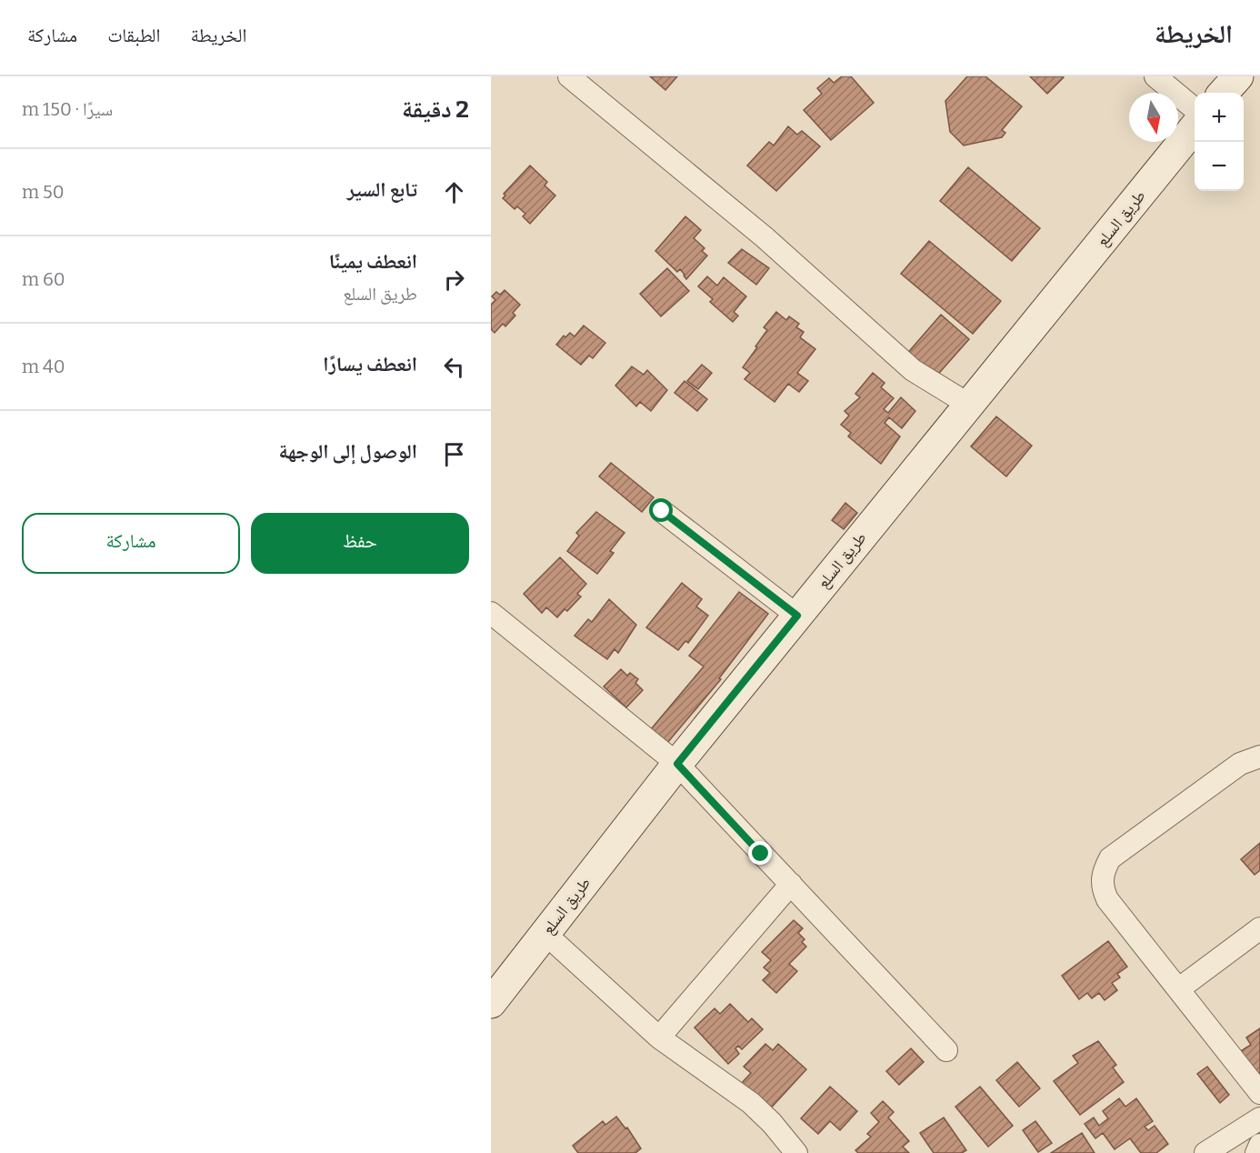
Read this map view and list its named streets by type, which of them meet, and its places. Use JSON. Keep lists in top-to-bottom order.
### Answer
{
  "streets": {
    "street": ["طريق السلع"]
  },
  "north": "bottom",
  "page": {
    "header": "الخريطة",
    "nav": ["الخريطة", "الطبقات", "مشاركة"],
    "heading": ["2 دقيقة", "سيرًا · 150 m"],
    "map_buttons": ["+", "−"],
    "list": [
      ["تابع السير", "50 m"],
      ["انعطف يمينًا", "طريق السلع", "60 m"],
      ["انعطف يسارًا", "40 m"],
      "الوصول إلى الوجهة"
    ],
    "buttons": ["حفظ", "مشاركة"]
  }
}
